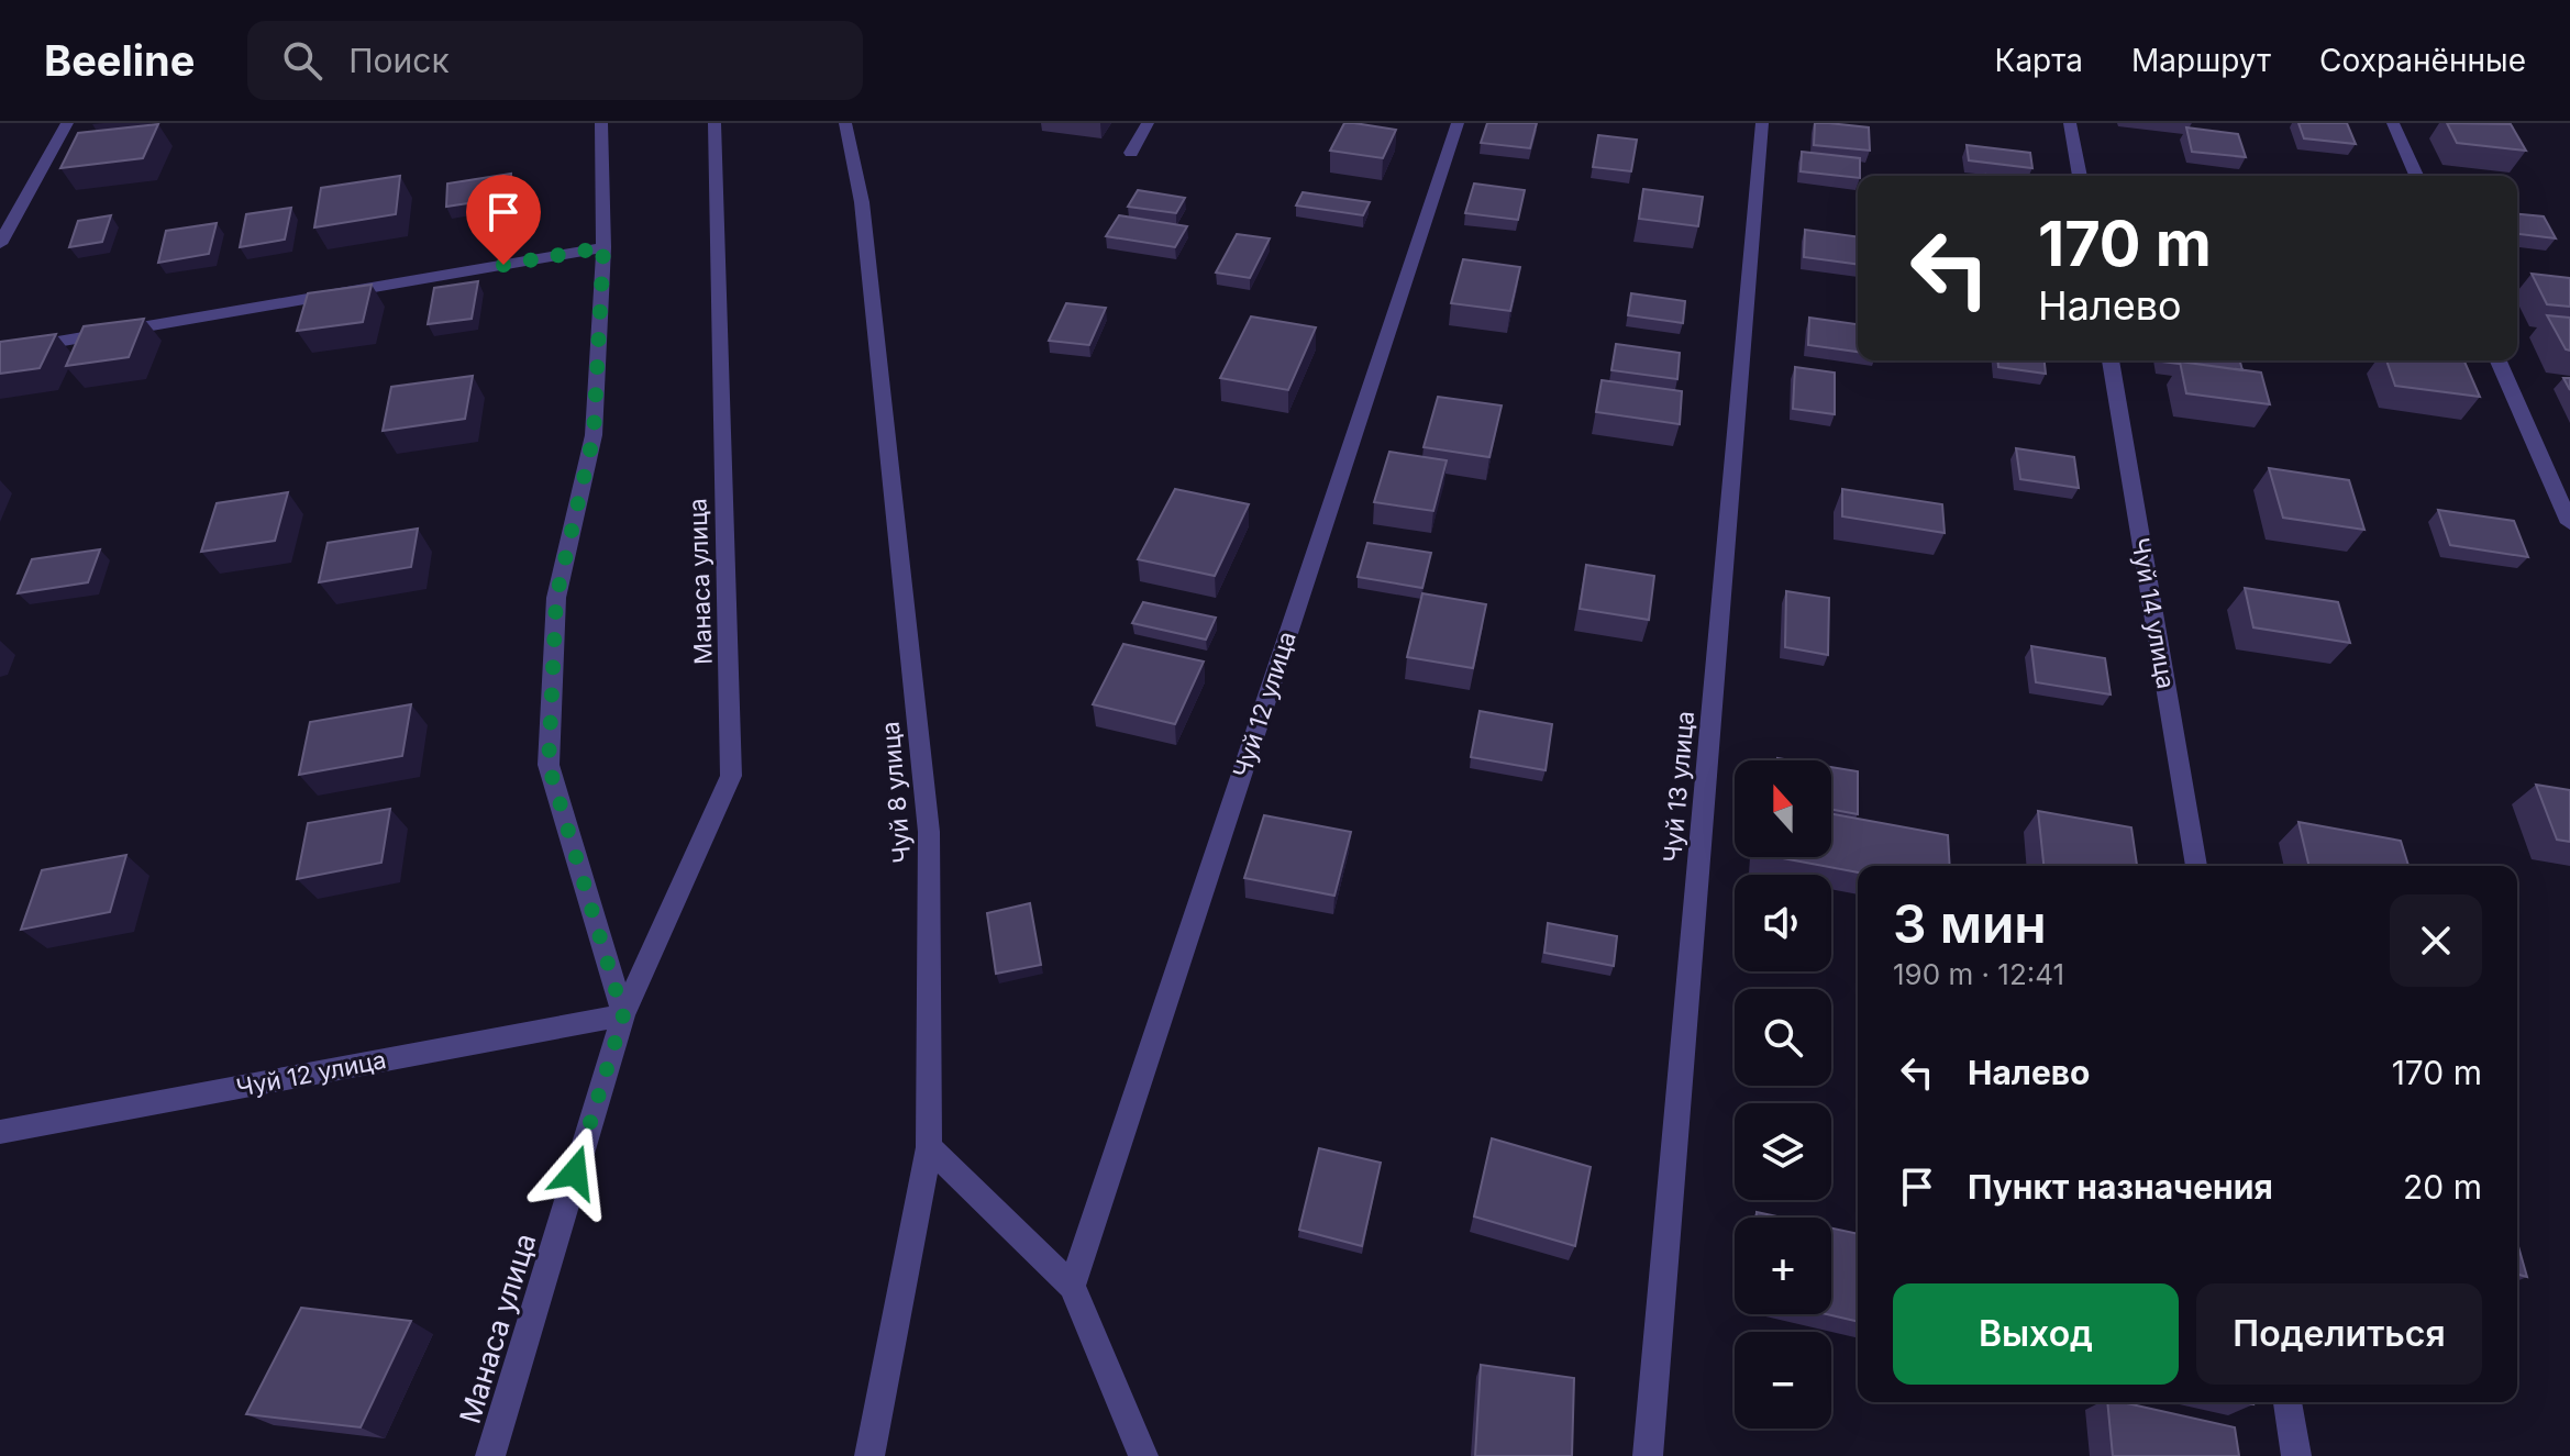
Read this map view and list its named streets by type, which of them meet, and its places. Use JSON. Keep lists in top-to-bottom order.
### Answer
{
  "streets": {
    "street": [
      "Манаса улица",
      "Чуй 14 улица",
      "Чуй 12 улица",
      "Чуй 13 улица",
      "Чуй 8 улица"
    ]
  },
  "crossings": [
    ["Манаса улица", "Чуй 12 улица"]
  ],
  "north": "top",
  "page": {
    "header": "Beeline",
    "search": "Поиск",
    "nav": ["Карта", "Маршрут", "Сохранённые"],
    "turn": ["170 m", "Налево"],
    "map_buttons": ["+", "−"],
    "heading": ["3 мин", "190 m · 12:41"],
    "list": [
      {
        "name": "Налево",
        "value": "170 m"
      },
      {
        "name": "Пункт назначения",
        "value": "20 m"
      }
    ],
    "buttons": ["Выход", "Поделиться"]
  }
}
